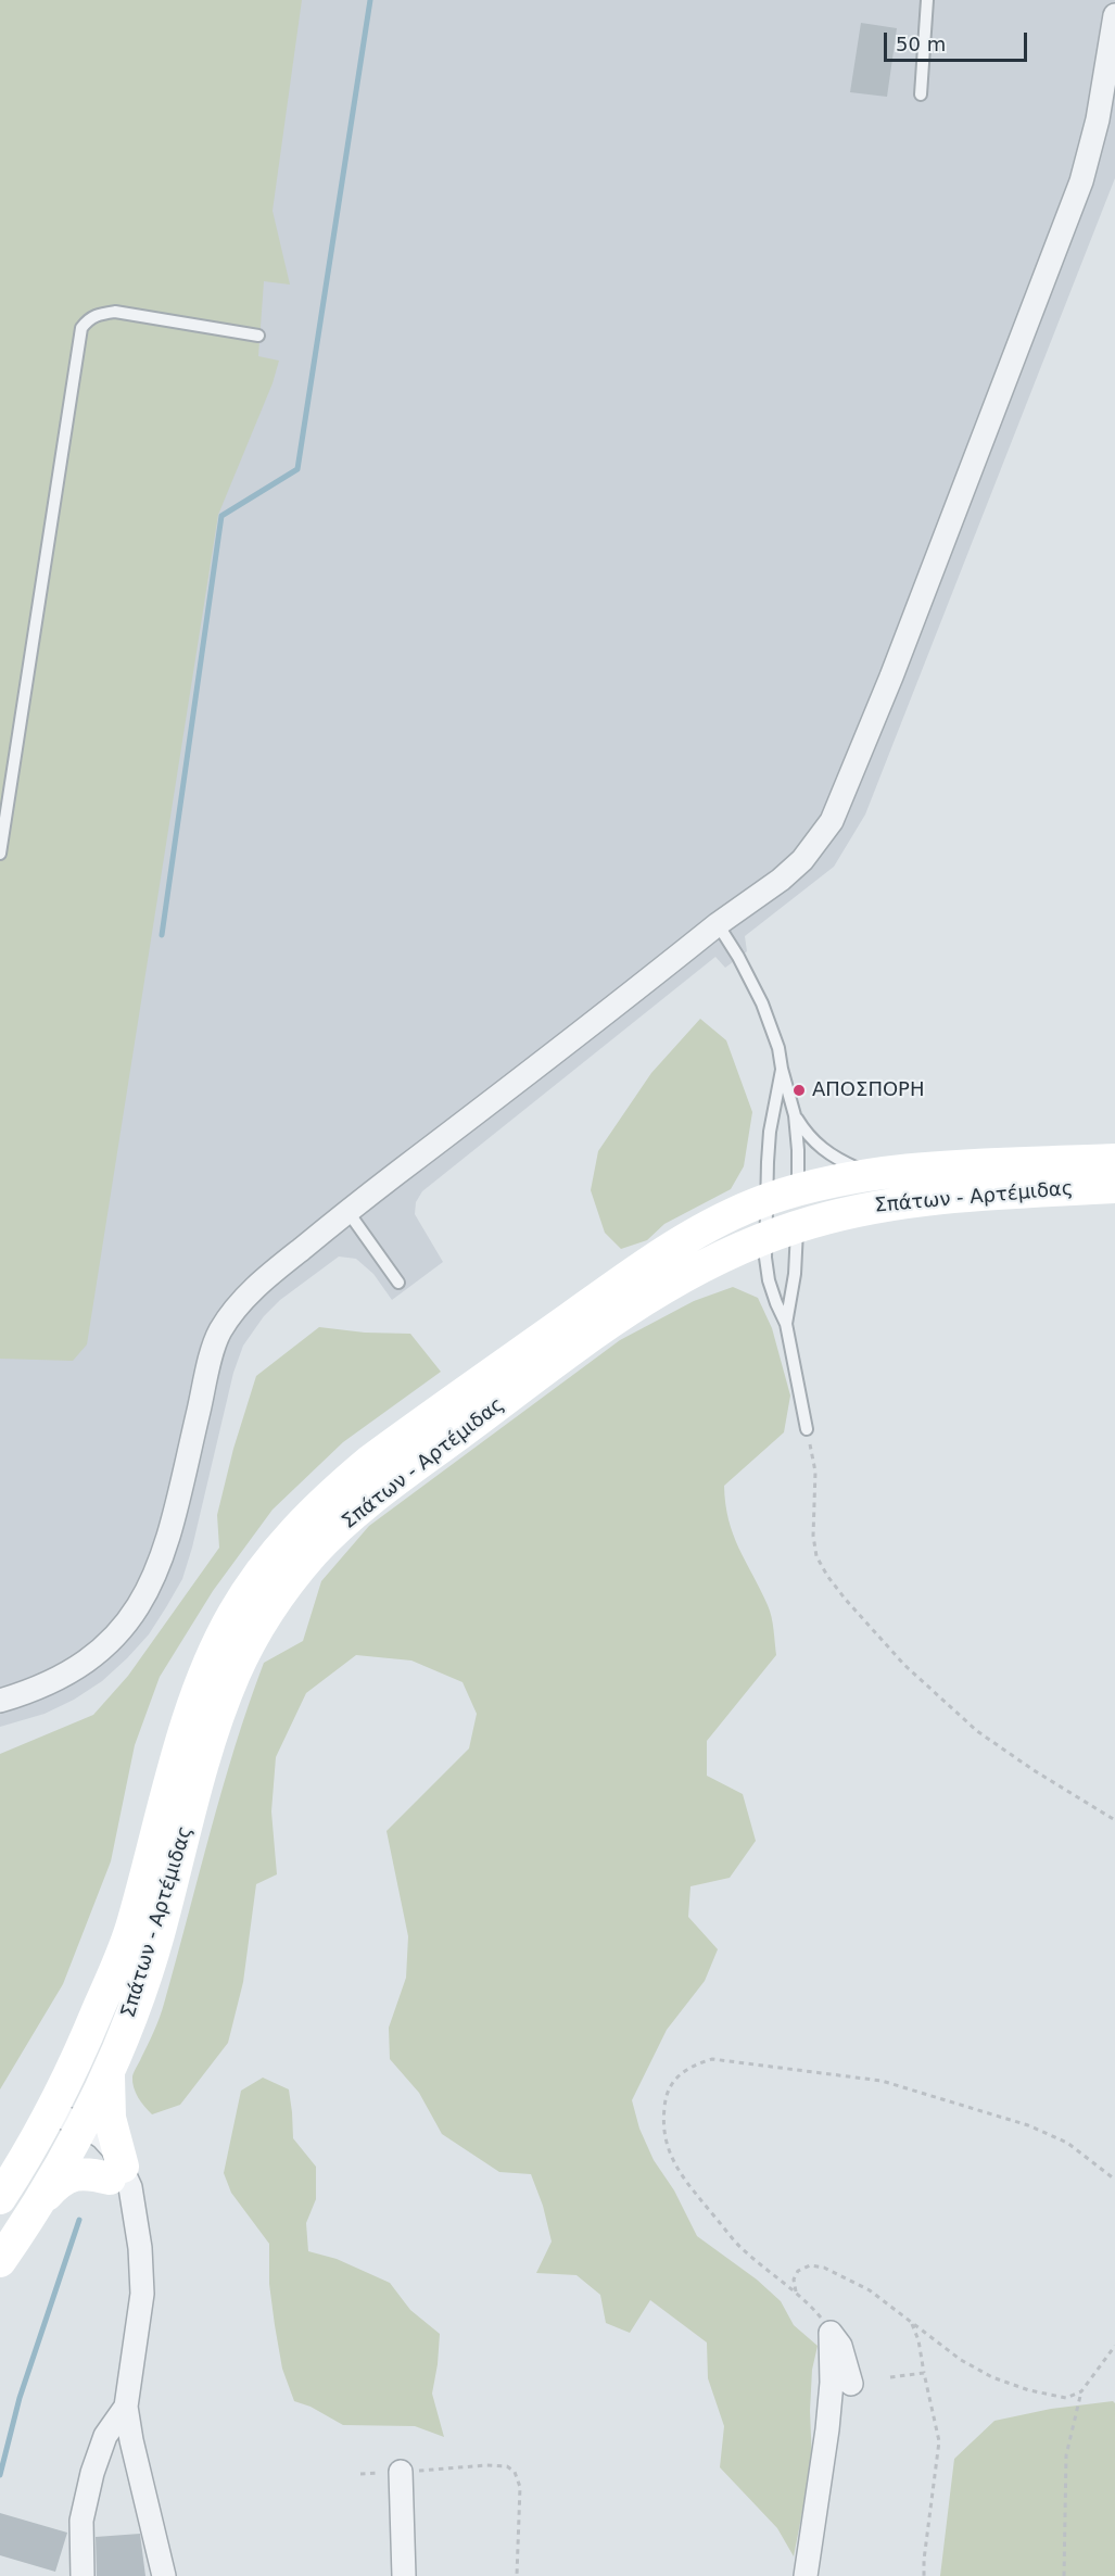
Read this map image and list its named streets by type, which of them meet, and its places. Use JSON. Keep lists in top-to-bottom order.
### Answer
{
  "streets": {
    "main road": ["Σπάτων - Αρτέμιδας"]
  },
  "places": ["ΑΠΟΣΠΟΡΗ"],
  "scale_bar": "50 m"
}
